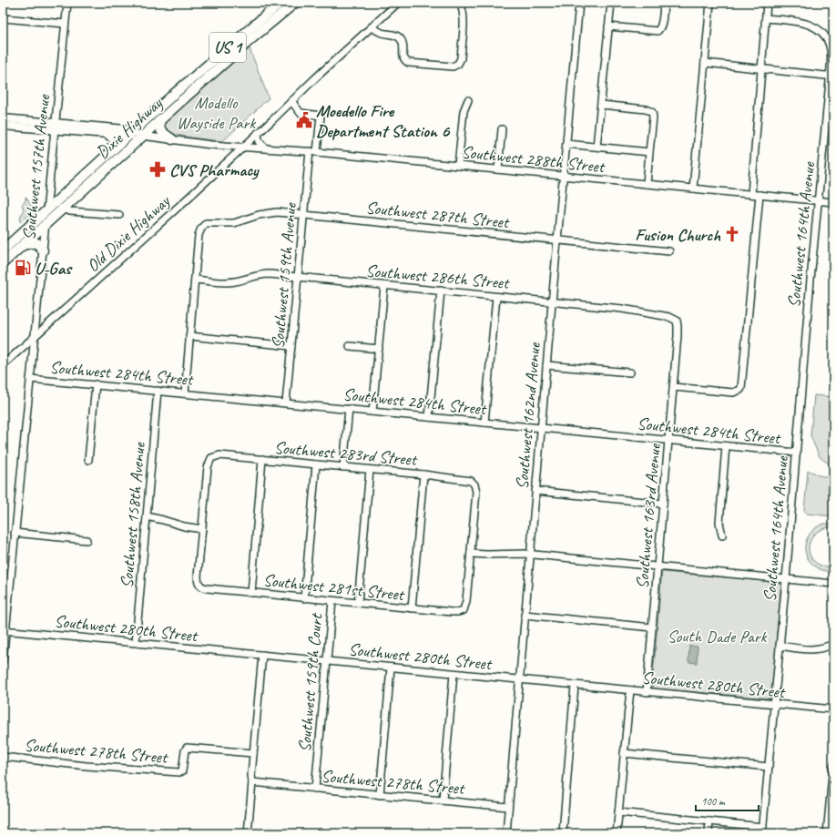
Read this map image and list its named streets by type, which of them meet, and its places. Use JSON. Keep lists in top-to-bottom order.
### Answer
{
  "streets": {
    "highway": ["US 1", "Dixie Highway"],
    "main road": ["Southwest 288th Street"],
    "street": [
      "Southwest 157th Avenue",
      "Southwest 287th Street",
      "Old Dixie Highway",
      "Southwest 164th Avenue",
      "Southwest 159th Avenue",
      "Southwest 286th Street",
      "Southwest 284th Street",
      "Southwest 162nd Avenue",
      "Southwest 283rd Street",
      "Southwest 158th Avenue",
      "Southwest 163rd Avenue",
      "Southwest 281st Street",
      "Southwest 280th Street",
      "Southwest 159th Court",
      "Southwest 278th Street"
    ]
  },
  "crossings": [
    ["Dixie Highway", "Southwest 288th Street"],
    ["Dixie Highway", "Southwest 157th Avenue"],
    ["Southwest 288th Street", "Southwest 157th Avenue"],
    ["Southwest 288th Street", "Old Dixie Highway"],
    ["Southwest 288th Street", "Southwest 164th Avenue"],
    ["Southwest 288th Street", "Southwest 159th Avenue"],
    ["Southwest 288th Street", "Southwest 162nd Avenue"],
    ["Southwest 157th Avenue", "Old Dixie Highway"],
    ["Southwest 157th Avenue", "Southwest 284th Street"],
    ["Southwest 157th Avenue", "Southwest 280th Street"],
    ["Southwest 287th Street", "Southwest 159th Avenue"],
    ["Southwest 287th Street", "Southwest 286th Street"],
    ["Southwest 287th Street", "Southwest 162nd Avenue"],
    ["Southwest 164th Avenue", "Southwest 284th Street"],
    ["Southwest 164th Avenue", "Southwest 280th Street"],
    ["Southwest 159th Avenue", "Southwest 286th Street"],
    ["Southwest 159th Avenue", "Southwest 284th Street"],
    ["Southwest 286th Street", "Southwest 162nd Avenue"],
    ["Southwest 286th Street", "Southwest 163rd Avenue"],
    ["Southwest 284th Street", "Southwest 162nd Avenue"],
    ["Southwest 284th Street", "Southwest 158th Avenue"],
    ["Southwest 284th Street", "Southwest 163rd Avenue"],
    ["Southwest 162nd Avenue", "Southwest 280th Street"],
    ["Southwest 162nd Avenue", "Southwest 278th Street"],
    ["Southwest 283rd Street", "Southwest 281st Street"],
    ["Southwest 158th Avenue", "Southwest 280th Street"],
    ["Southwest 163rd Avenue", "Southwest 280th Street"],
    ["Southwest 281st Street", "Southwest 159th Court"],
    ["Southwest 280th Street", "Southwest 159th Court"],
    ["Southwest 159th Court", "Southwest 278th Street"]
  ],
  "parks": ["Modello Wayside Park", "South Dade Park"],
  "places": {
    "public building": ["Moedello Fire Department Station 6"],
    "pharmacy": ["CVS Pharmacy"],
    "church": ["Fusion Church"],
    "fuel station": ["U-Gas"]
  },
  "scale_bar": "100 m"
}
